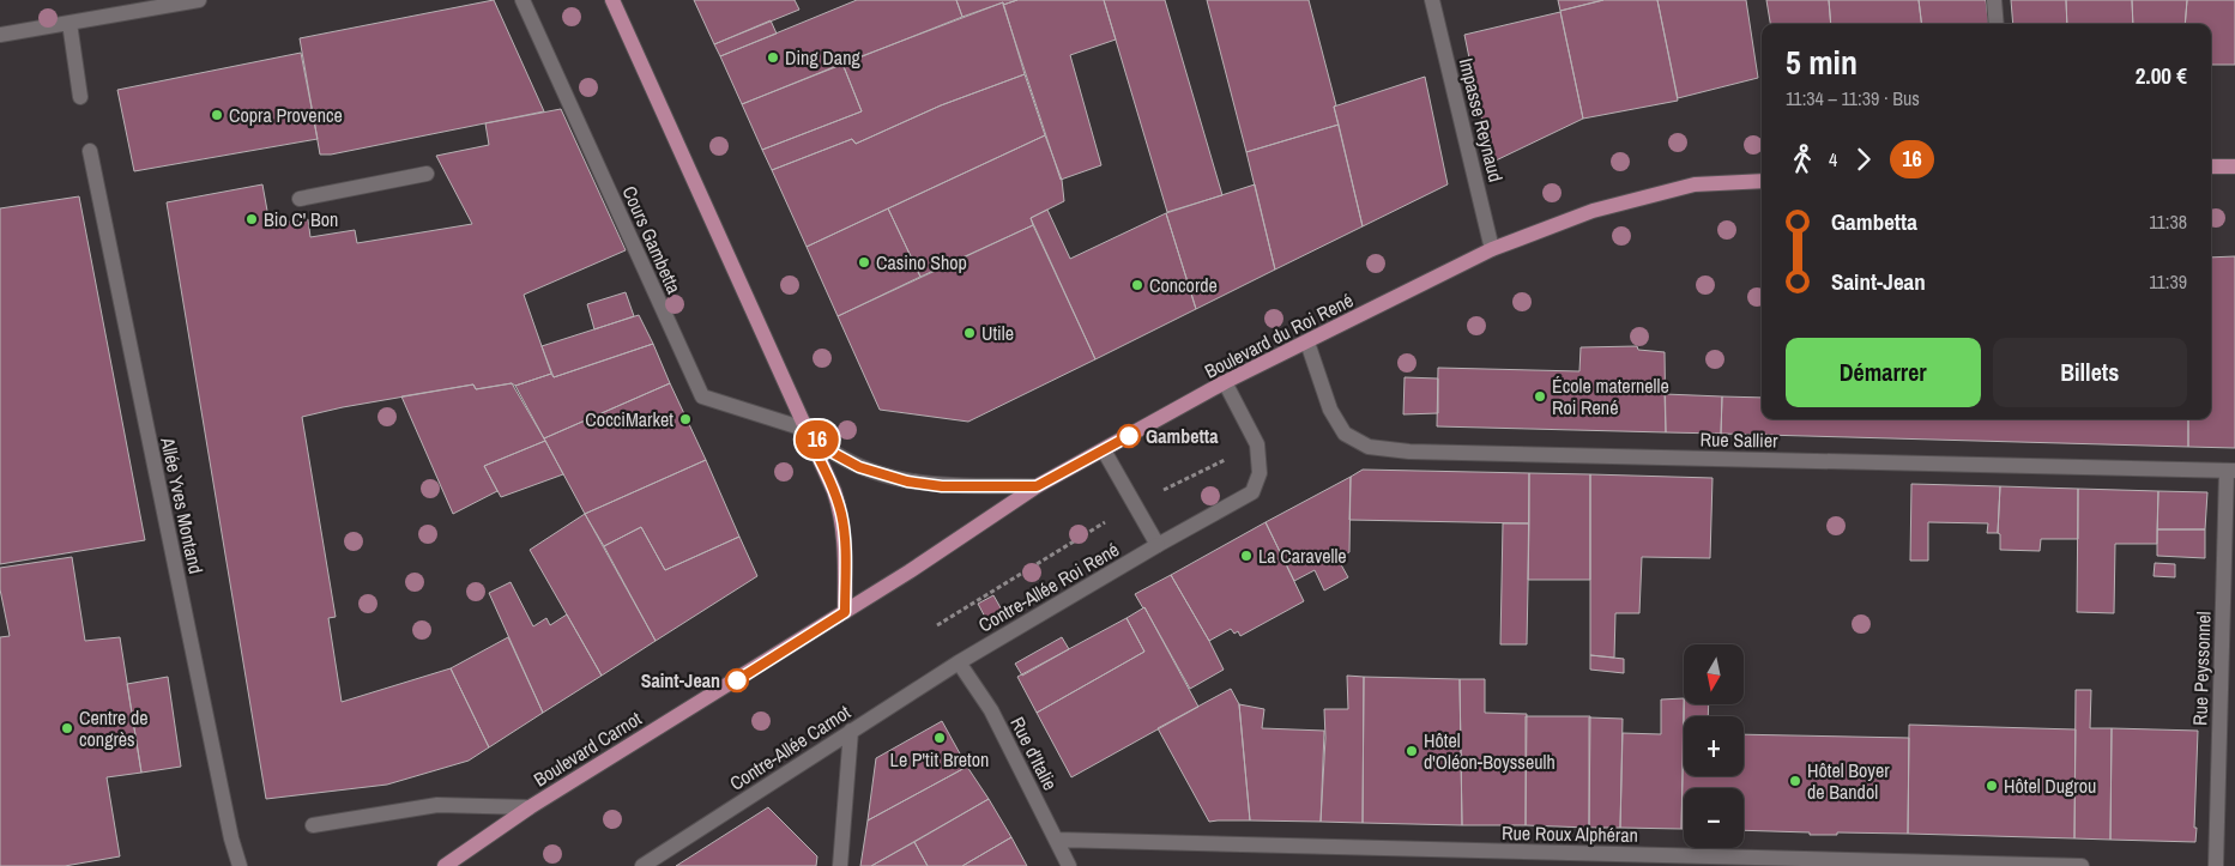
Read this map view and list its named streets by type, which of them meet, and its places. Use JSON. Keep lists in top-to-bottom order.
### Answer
{
  "streets": {
    "main road": ["Cours Gambetta", "Boulevard du Roi René", "Boulevard Carnot"],
    "street": [
      "Impasse Reynaud",
      "Rue Sallier",
      "Allée Yves Montand",
      "Contre-Allée Roi René",
      "Rue Peyssonnel",
      "Contre-Allée Carnot",
      "Rue d'Italie",
      "Rue Roux Alphéran"
    ]
  },
  "crossings": [
    ["Impasse Reynaud", "Boulevard du Roi René"],
    ["Cours Gambetta", "Boulevard du Roi René"],
    ["Cours Gambetta", "Boulevard Carnot"],
    ["Boulevard du Roi René", "Rue Sallier"],
    ["Boulevard du Roi René", "Contre-Allée Roi René"],
    ["Boulevard du Roi René", "Boulevard Carnot"],
    ["Rue Sallier", "Rue Peyssonnel"],
    ["Contre-Allée Roi René", "Contre-Allée Carnot"],
    ["Contre-Allée Roi René", "Rue d'Italie"],
    ["Contre-Allée Carnot", "Rue d'Italie"],
    ["Rue d'Italie", "Rue Roux Alphéran"]
  ],
  "places": [
    "Ding Dang",
    "Copra Provence",
    "Bio C' Bon",
    "Casino Shop",
    "Concorde",
    "Utile",
    "École maternelle Roi René",
    "CocciMarket",
    "Gambetta",
    "La Caravelle",
    "Saint-Jean",
    "Centre de congrès",
    "Le P'tit Breton",
    "Hôtel d'Oléon-Boysseulh",
    "Hôtel Boyer de Bandol",
    "Hôtel Dugrou"
  ],
  "lines": ["bus line 16"],
  "north": "bottom",
  "page": {
    "on_map": "16",
    "heading": ["5 min", "11:34 – 11:39 · Bus", "2.00 €"],
    "legs": ["4", "16"],
    "list": [
      {
        "name": "Gambetta",
        "value": "11:38"
      },
      {
        "name": "Saint-Jean",
        "value": "11:39"
      }
    ],
    "buttons": ["Démarrer", "Billets"],
    "map_buttons": ["+", "−"]
  }
}
